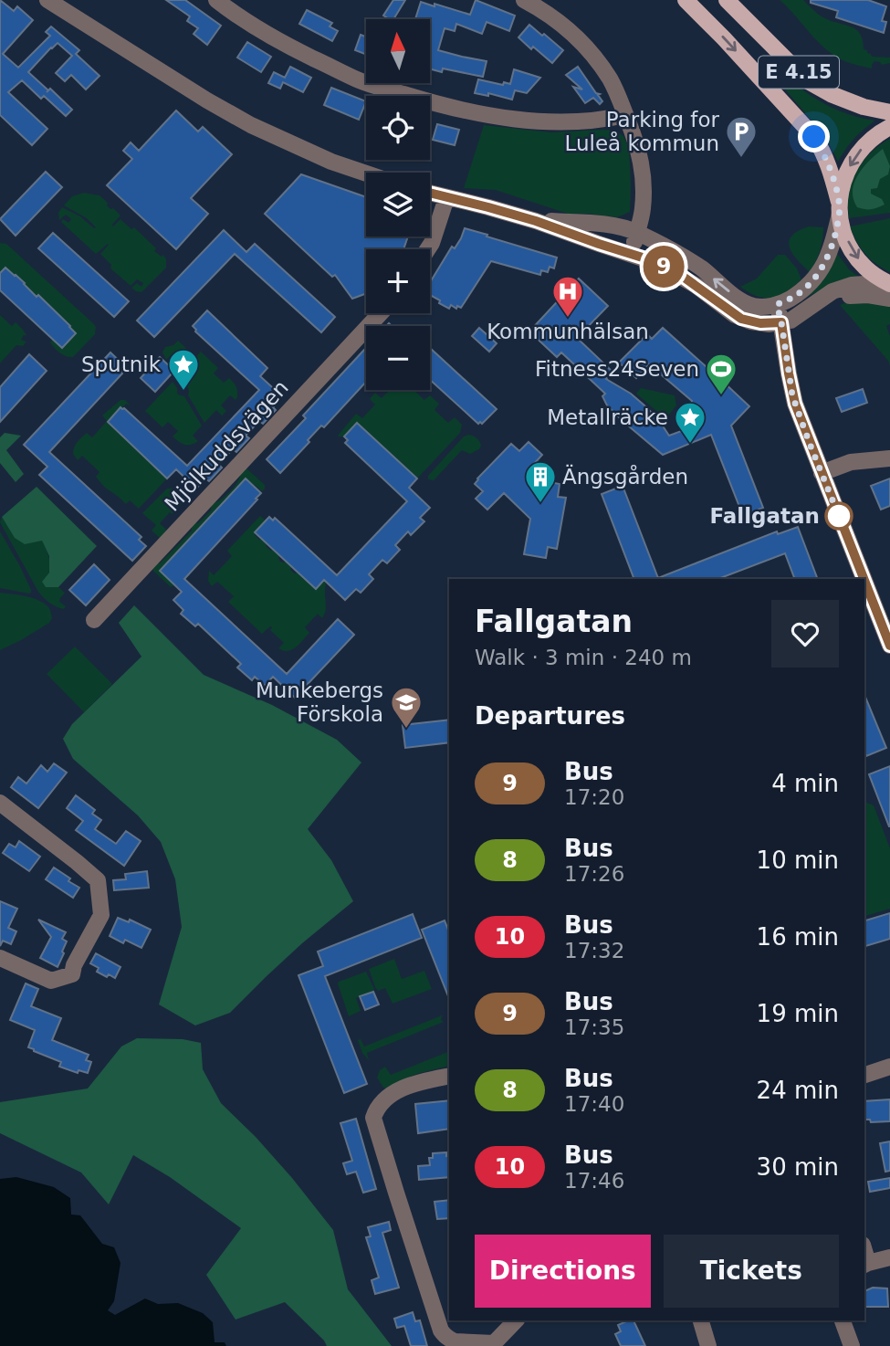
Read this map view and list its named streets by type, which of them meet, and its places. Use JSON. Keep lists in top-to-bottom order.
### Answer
{
  "streets": {
    "main road": ["E 4.15"],
    "street": ["Mjölkuddsvägen"]
  },
  "places": {
    "parking": ["Parking for Luleå kommun"],
    "hospital": ["Kommunhälsan"],
    "place": ["Sputnik", "Metallräcke"],
    "sports": ["Fitness24Seven"],
    "building": ["Ängsgården"],
    "other": ["Fallgatan"],
    "school or university": ["Munkebergs Förskola"]
  },
  "lines": ["bus line 9"],
  "north": "top",
  "page": {
    "on_map": "9",
    "map_buttons": ["+", "−"],
    "heading": [
      ["Fallgatan", "Walk · 3 min · 240 m"],
      "Departures"
    ],
    "list": [
      {
        "mark": "9",
        "name": "Bus",
        "note": "17:20",
        "value": "4 min"
      },
      {
        "mark": "8",
        "name": "Bus",
        "note": "17:26",
        "value": "10 min"
      },
      {
        "mark": "10",
        "name": "Bus",
        "note": "17:32",
        "value": "16 min"
      },
      {
        "mark": "9",
        "name": "Bus",
        "note": "17:35",
        "value": "19 min"
      },
      {
        "mark": "8",
        "name": "Bus",
        "note": "17:40",
        "value": "24 min"
      },
      {
        "mark": "10",
        "name": "Bus",
        "note": "17:46",
        "value": "30 min"
      }
    ],
    "buttons": ["Directions", "Tickets"]
  }
}
